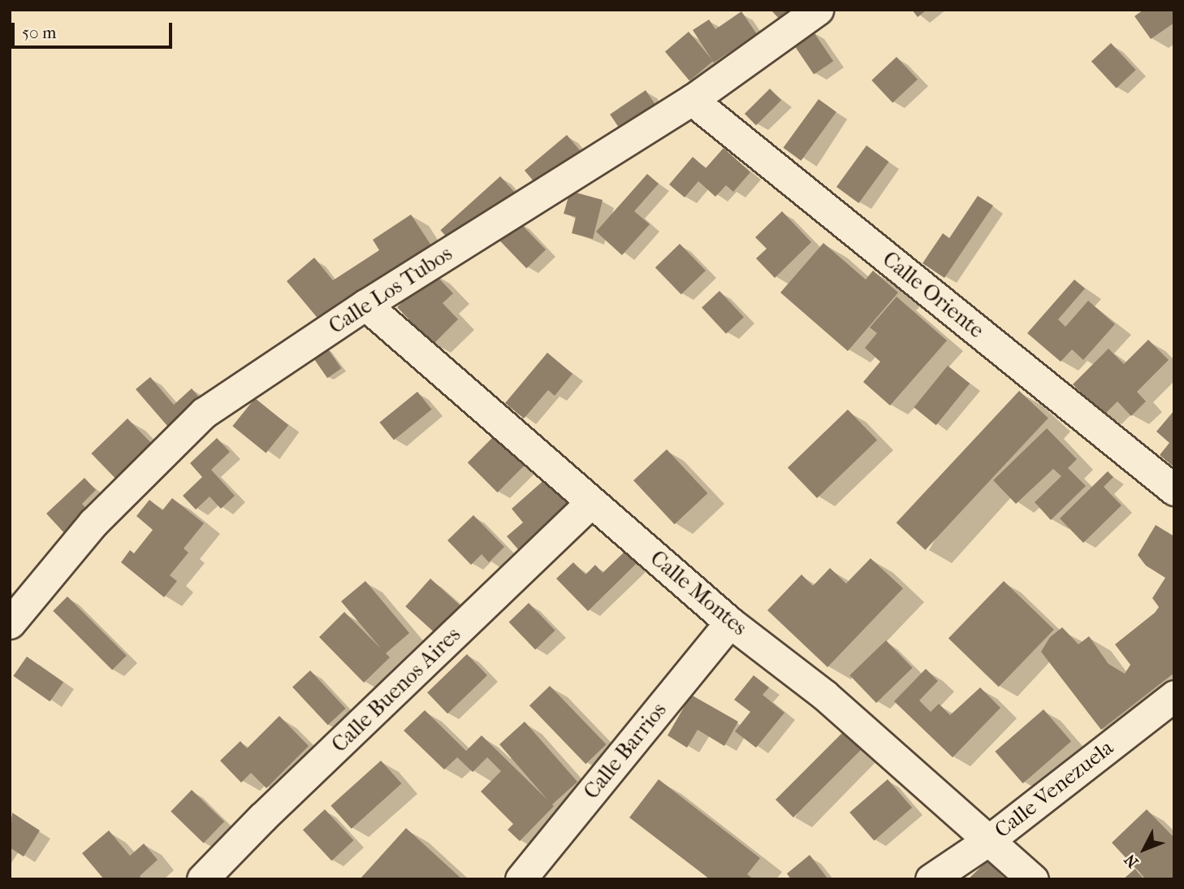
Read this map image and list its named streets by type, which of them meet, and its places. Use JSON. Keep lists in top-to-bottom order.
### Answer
{
  "streets": {
    "street": [
      "Calle Los Tubos",
      "Calle Oriente",
      "Calle Montes",
      "Calle Buenos Aires",
      "Calle Barrios",
      "Calle Venezuela"
    ]
  },
  "crossings": [
    ["Calle Los Tubos", "Calle Oriente"],
    ["Calle Los Tubos", "Calle Montes"],
    ["Calle Montes", "Calle Buenos Aires"],
    ["Calle Montes", "Calle Barrios"],
    ["Calle Montes", "Calle Venezuela"]
  ],
  "scale_bar": "50 m",
  "north": "bottom left"
}
